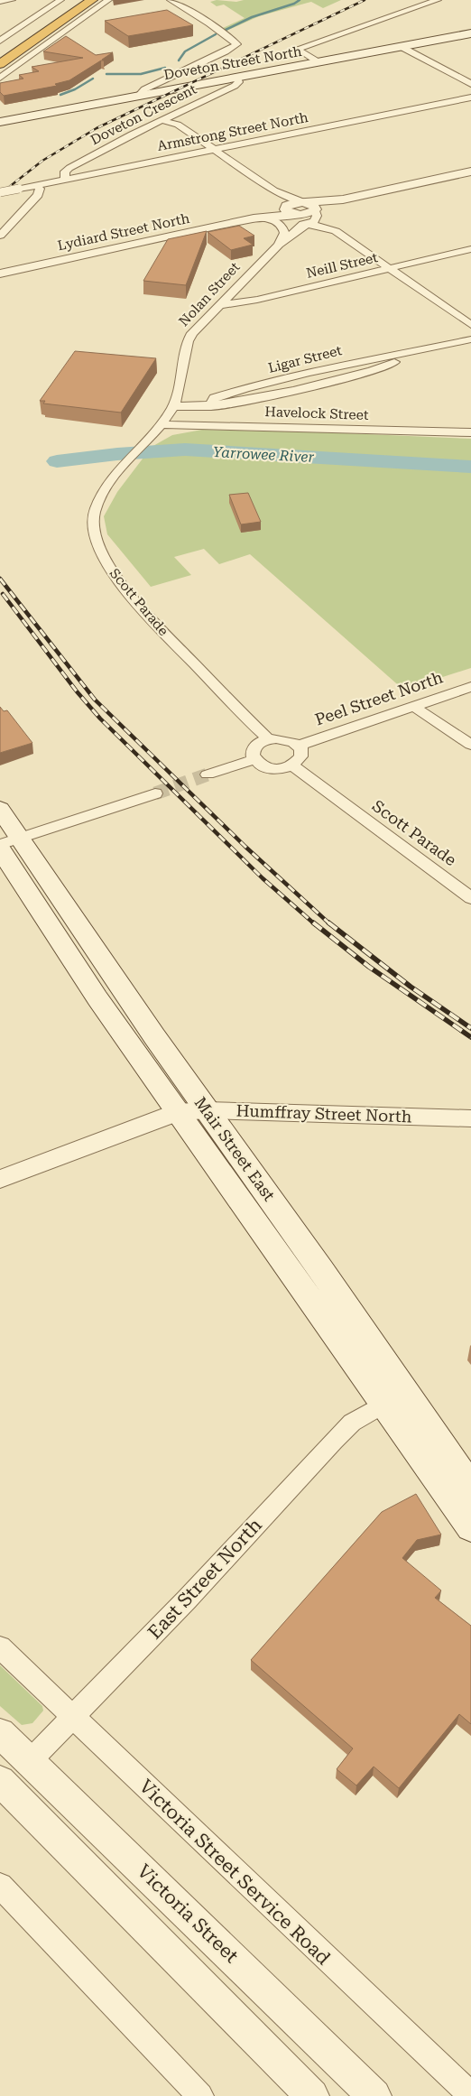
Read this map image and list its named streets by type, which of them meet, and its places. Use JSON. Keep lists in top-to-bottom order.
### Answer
{
  "streets": {
    "main road": ["Doveton Street North", "Mair Street East"],
    "street": [
      "Doveton Crescent",
      "Armstrong Street North",
      "Lydiard Street North",
      "Neill Street",
      "Nolan Street",
      "Ligar Street",
      "Havelock Street",
      "Scott Parade",
      "Peel Street North",
      "Humffray Street North",
      "East Street North",
      "Victoria Street Service Road",
      "Victoria Street"
    ]
  },
  "crossings": [
    ["Doveton Street North", "Doveton Crescent"],
    ["Doveton Crescent", "Armstrong Street North"],
    ["Lydiard Street North", "Nolan Street"],
    ["Neill Street", "Nolan Street"],
    ["Nolan Street", "Ligar Street"],
    ["Nolan Street", "Havelock Street"],
    ["Nolan Street", "Scott Parade"],
    ["Havelock Street", "Scott Parade"],
    ["Scott Parade", "Peel Street North"],
    ["Humffray Street North", "Mair Street East"],
    ["Mair Street East", "East Street North"],
    ["East Street North", "Victoria Street Service Road"],
    ["East Street North", "Victoria Street"]
  ],
  "water": ["Yarrowee River"]
}
